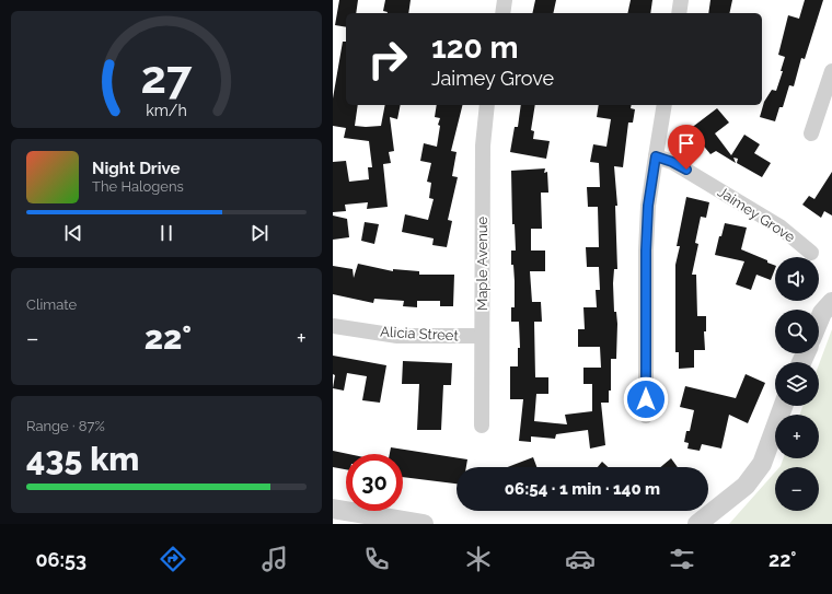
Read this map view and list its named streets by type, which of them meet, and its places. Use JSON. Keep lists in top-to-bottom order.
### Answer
{
  "streets": {
    "street": ["Jaimey Grove", "Maple Avenue", "Alicia Street"]
  },
  "crossings": [
    ["Maple Avenue", "Alicia Street"]
  ],
  "page": {
    "turn": ["120 m", "Jaimey Grove"],
    "song": ["Night Drive", "The Halogens"],
    "map_buttons": ["+", "−"],
    "tile": [
      "Climate",
      ["Range · 87%", "435 km"]
    ],
    "heat": ["−", "22°", "+"],
    "limit": "30",
    "trip": "06:54 · 1 min · 140 m",
    "tabs": ["06:53", "22°"],
    "gauge": ["27", "km/h"]
  }
}
